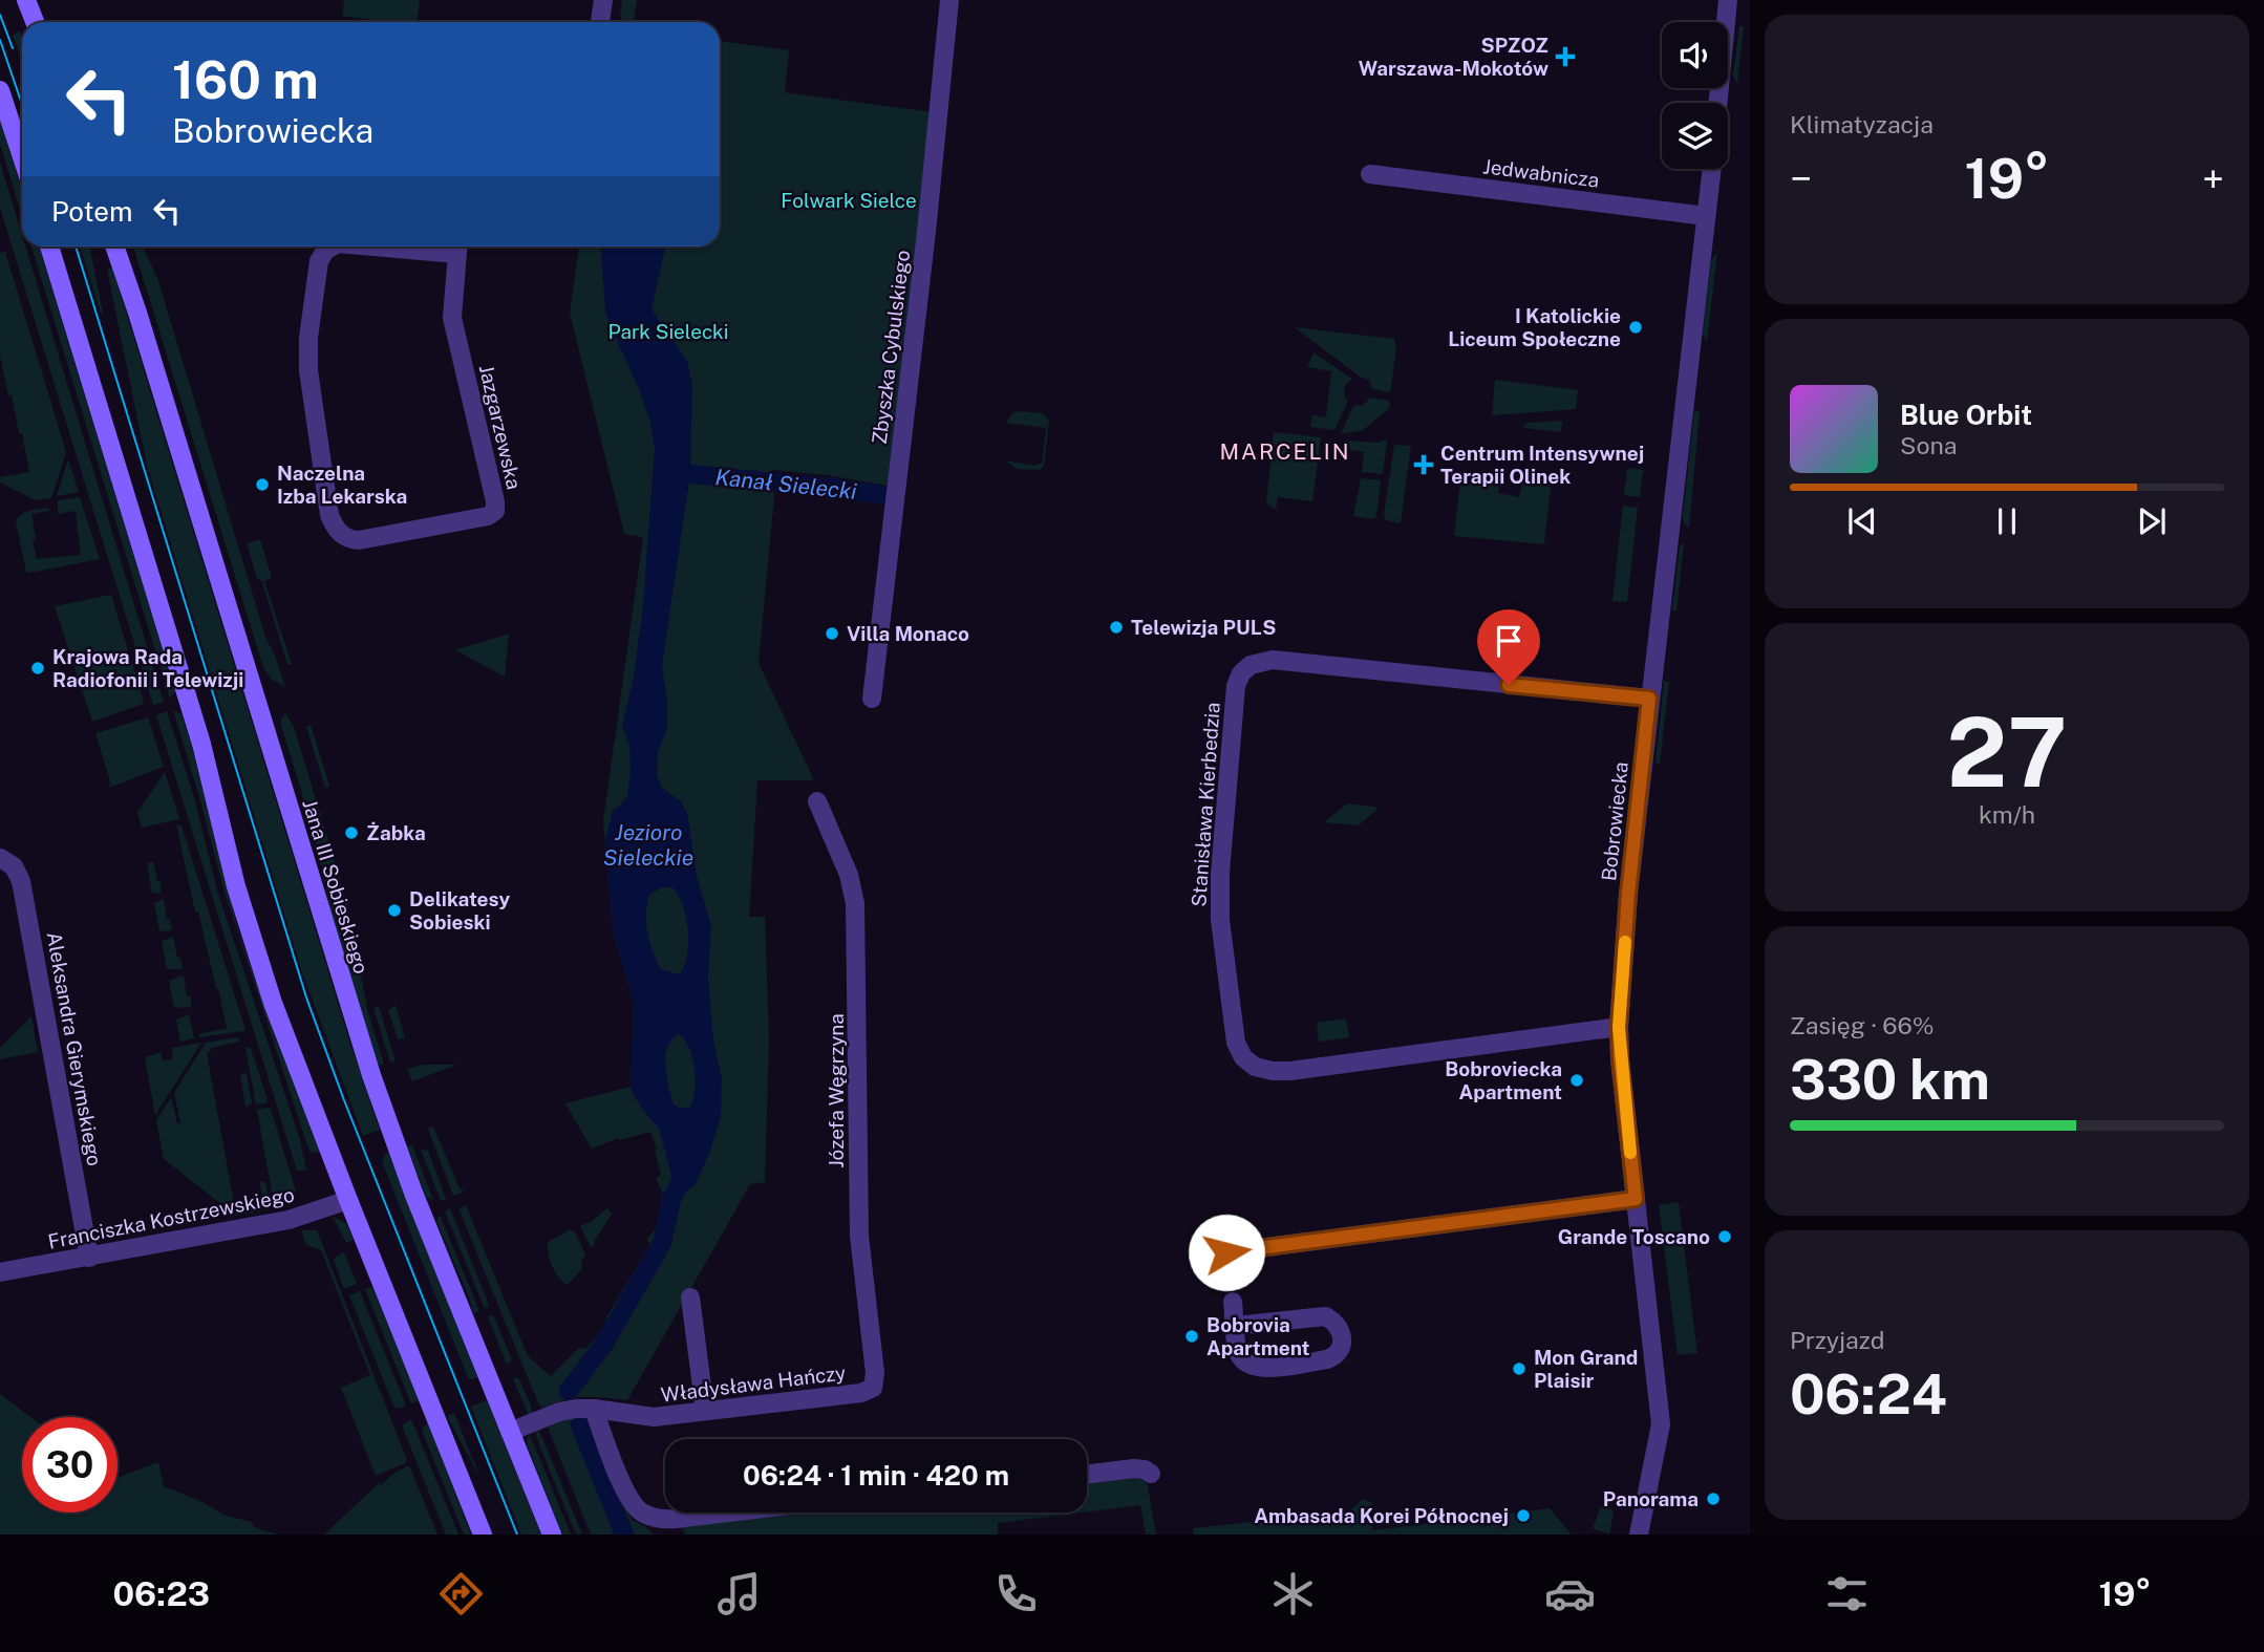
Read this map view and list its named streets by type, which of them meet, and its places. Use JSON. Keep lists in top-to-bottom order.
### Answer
{
  "streets": {
    "main road": ["Jana III Sobieskiego"],
    "street": [
      "Jedwabnicza",
      "Zbyszka Cybulskiego",
      "Jazgarzewska",
      "Stanisława Kierbedzia",
      "Bobrowiecka",
      "Aleksandra Gierymskiego",
      "Józefa Węgrzyna",
      "Franciszka Kostrzewskiego",
      "Władysława Hańczy"
    ]
  },
  "crossings": [
    ["Jedwabnicza", "Bobrowiecka"],
    ["Stanisława Kierbedzia", "Bobrowiecka"],
    ["Jana III Sobieskiego", "Władysława Hańczy"],
    ["Aleksandra Gierymskiego", "Franciszka Kostrzewskiego"],
    ["Józefa Węgrzyna", "Władysława Hańczy"]
  ],
  "districts": ["MARCELIN"],
  "water": ["Kanał Sielecki", "Jezioro Sieleckie"],
  "parks": ["Folwark Sielce", "Park Sielecki"],
  "places": {
    "health": ["SPZOZ Warszawa-Mokotów", "Centrum Intensywnej Terapii Olinek"],
    "other": [
      "I Katolickie Liceum Społeczne",
      "Naczelna Izba Lekarska",
      "Telewizja PULS",
      "Villa Monaco",
      "Krajowa Rada Radiofonii i Telewizji",
      "Żabka",
      "Delikatesy Sobieski",
      "Bobroviecka Apartment",
      "Grande Toscano",
      "Bobrovia Apartment",
      "Mon Grand Plaisir",
      "Panorama",
      "Ambasada Korei Północnej"
    ]
  },
  "page": {
    "tile": [
      "Klimatyzacja",
      ["27", "km/h"],
      ["Zasięg · 66%", "330 km"],
      ["Przyjazd", "06:24"]
    ],
    "turn": ["160 m", "Bobrowiecka"],
    "heat": ["−", "19°", "+"],
    "then": "Potem",
    "song": ["Blue Orbit", "Sona"],
    "limit": "30",
    "trip": "06:24 · 1 min · 420 m",
    "tabs": ["06:23", "19°"]
  }
}
